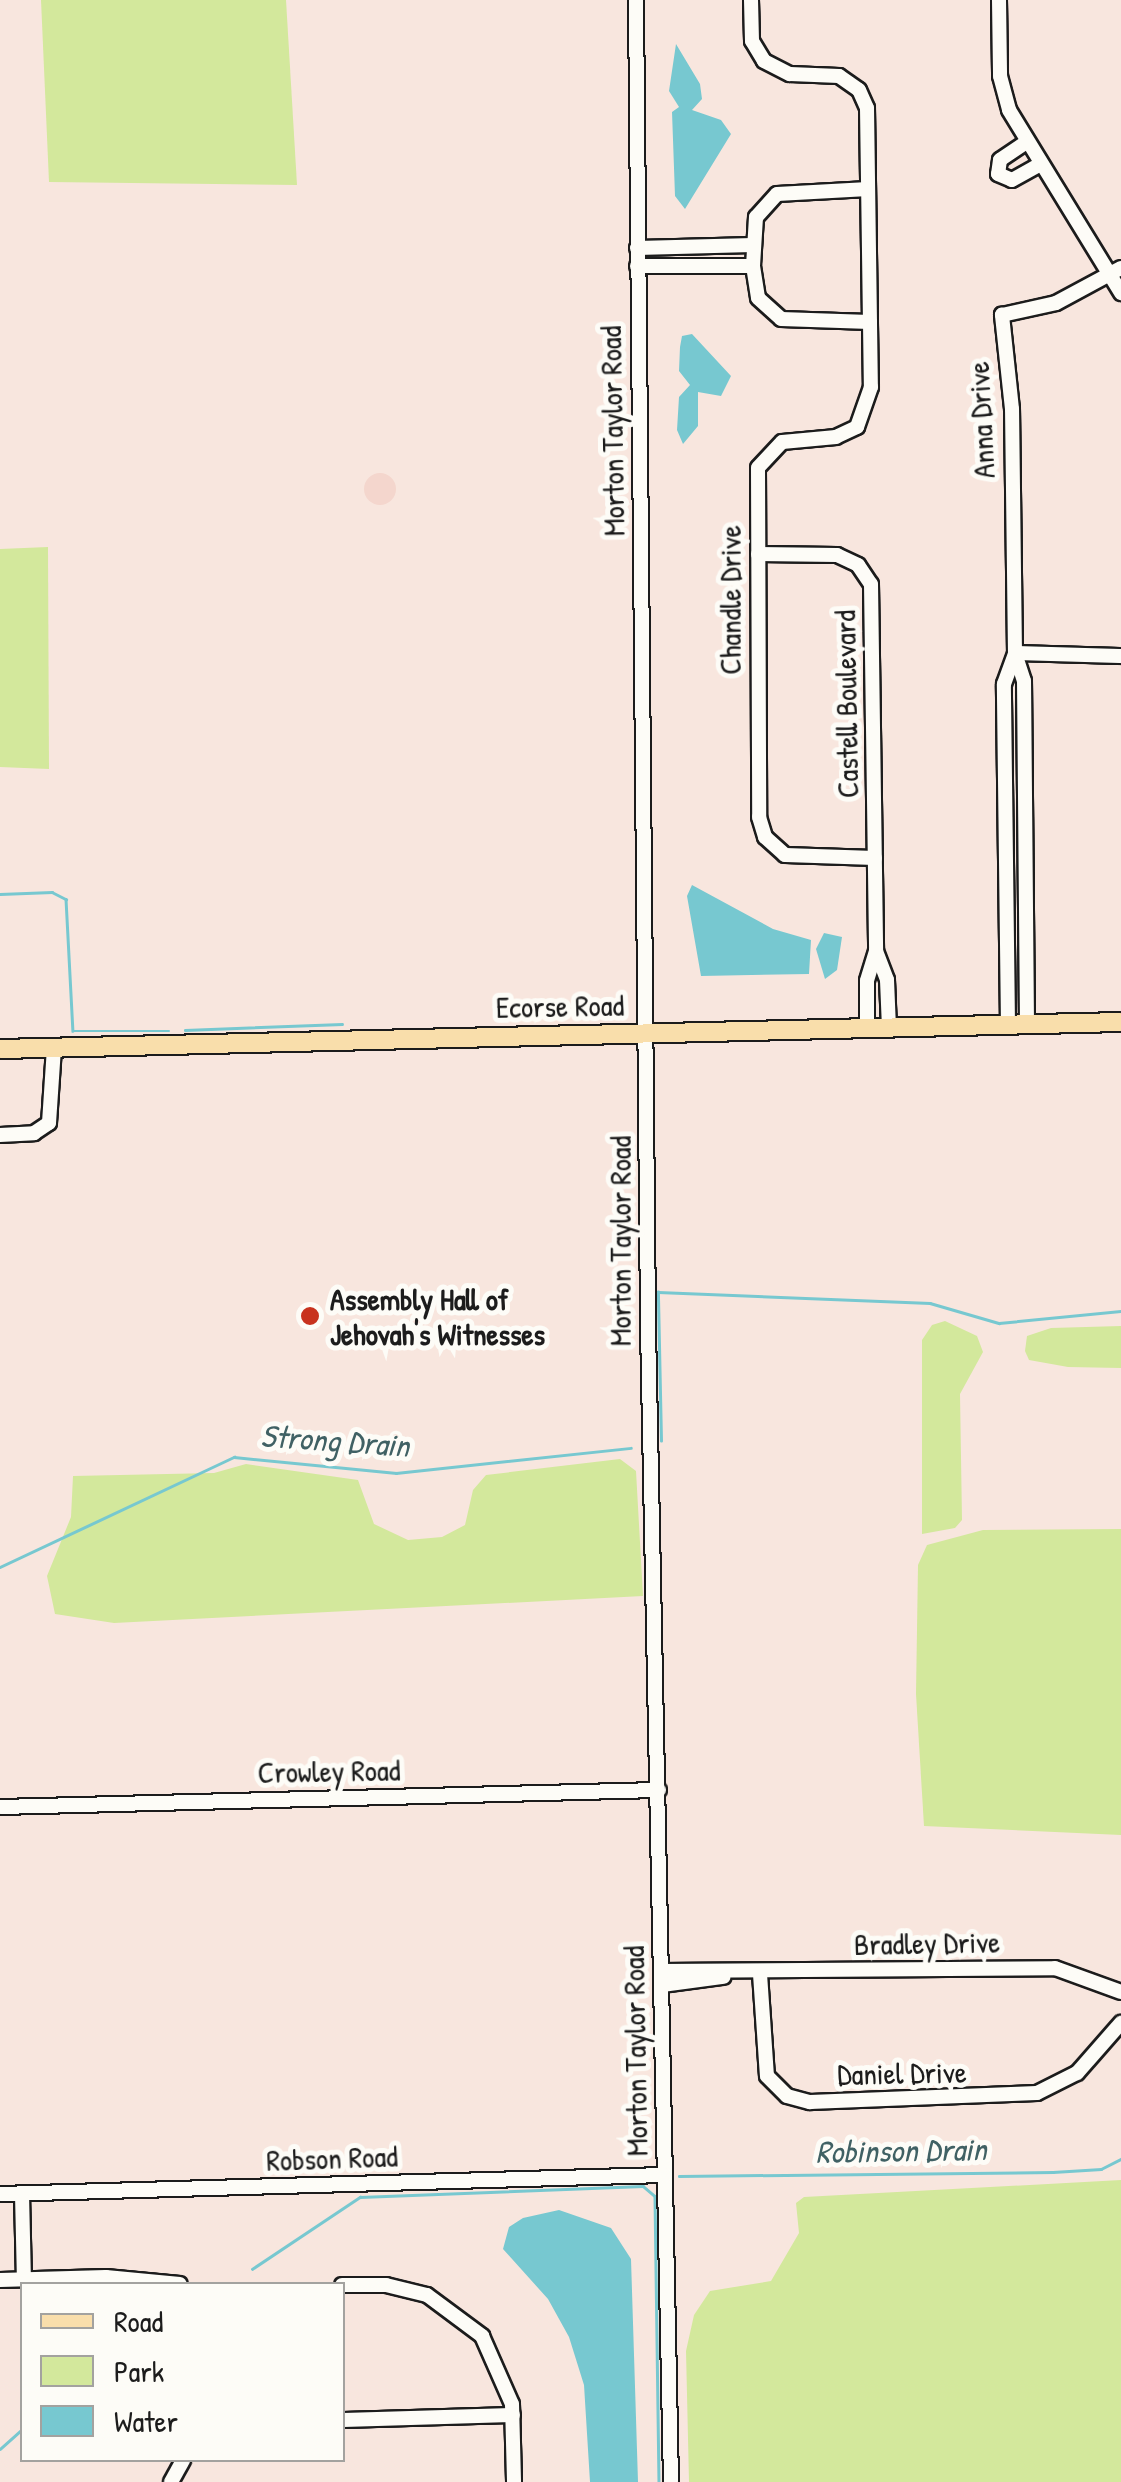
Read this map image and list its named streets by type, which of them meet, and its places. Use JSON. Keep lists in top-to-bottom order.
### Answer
{
  "streets": {
    "main road": ["Ecorse Road"],
    "street": [
      "Anna Drive",
      "Morton Taylor Road",
      "Chandle Drive",
      "Castell Boulevard",
      "Crowley Road",
      "Bradley Drive",
      "Daniel Drive",
      "Robson Road"
    ]
  },
  "crossings": [
    ["Anna Drive", "Ecorse Road"],
    ["Morton Taylor Road", "Ecorse Road"],
    ["Morton Taylor Road", "Crowley Road"],
    ["Morton Taylor Road", "Bradley Drive"],
    ["Morton Taylor Road", "Robson Road"],
    ["Chandle Drive", "Castell Boulevard"],
    ["Castell Boulevard", "Ecorse Road"],
    ["Bradley Drive", "Daniel Drive"]
  ],
  "water": ["Strong Drain", "Robinson Drain"],
  "places": ["Assembly Hall of Jehovah's Witnesses"],
  "legend": ["Road", "Park", "Water"]
}
